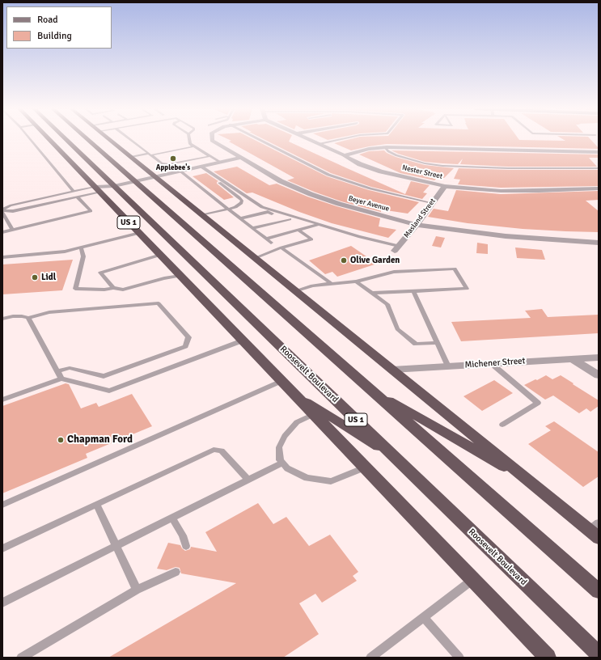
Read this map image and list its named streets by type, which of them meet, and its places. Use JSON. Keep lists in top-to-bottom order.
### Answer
{
  "streets": {
    "highway": ["US 1", "Roosevelt Boulevard"],
    "street": [
      "Nester Street",
      "Beyer Avenue",
      "Masland Street",
      "Michener Street"
    ]
  },
  "crossings": [
    ["Nester Street", "Masland Street"],
    ["Beyer Avenue", "Masland Street"]
  ],
  "places": [
    "Applebee's",
    "Olive Garden",
    "Lidl",
    "Chapman Ford"
  ],
  "legend": ["Road", "Building"]
}
